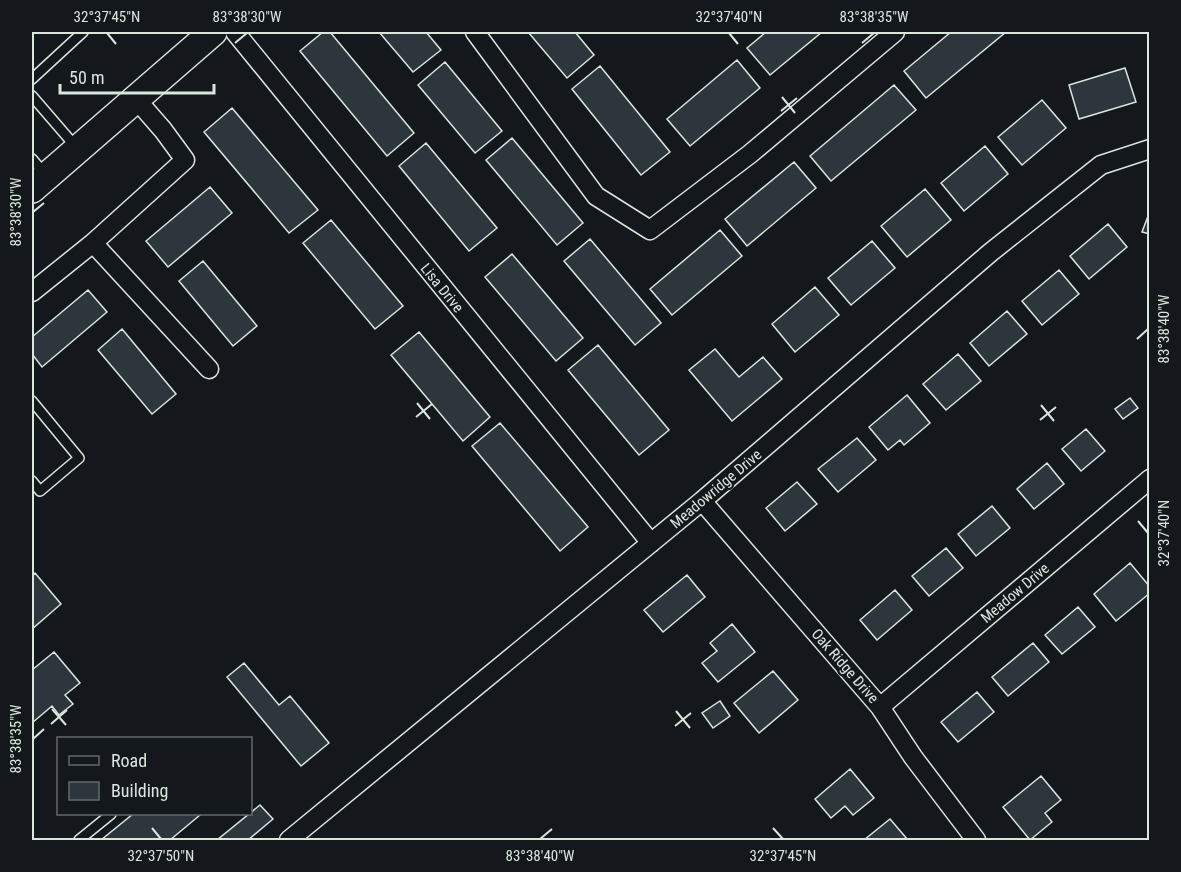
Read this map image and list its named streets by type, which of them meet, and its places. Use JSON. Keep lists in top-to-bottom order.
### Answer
{
  "streets": {
    "street": [
      "Lisa Drive",
      "Meadowridge Drive",
      "Meadow Drive",
      "Oak Ridge Drive"
    ]
  },
  "crossings": [
    ["Lisa Drive", "Meadowridge Drive"],
    ["Meadowridge Drive", "Oak Ridge Drive"],
    ["Meadow Drive", "Oak Ridge Drive"]
  ],
  "legend": ["Road", "Building"],
  "scale_bar": "50 m",
  "coordinates": [
    "32°37'45\"N",
    "83°38'30\"W",
    "32°37'40\"N",
    "83°38'35\"W",
    "83°38'40\"W",
    "32°37'50\"N"
  ]
}
